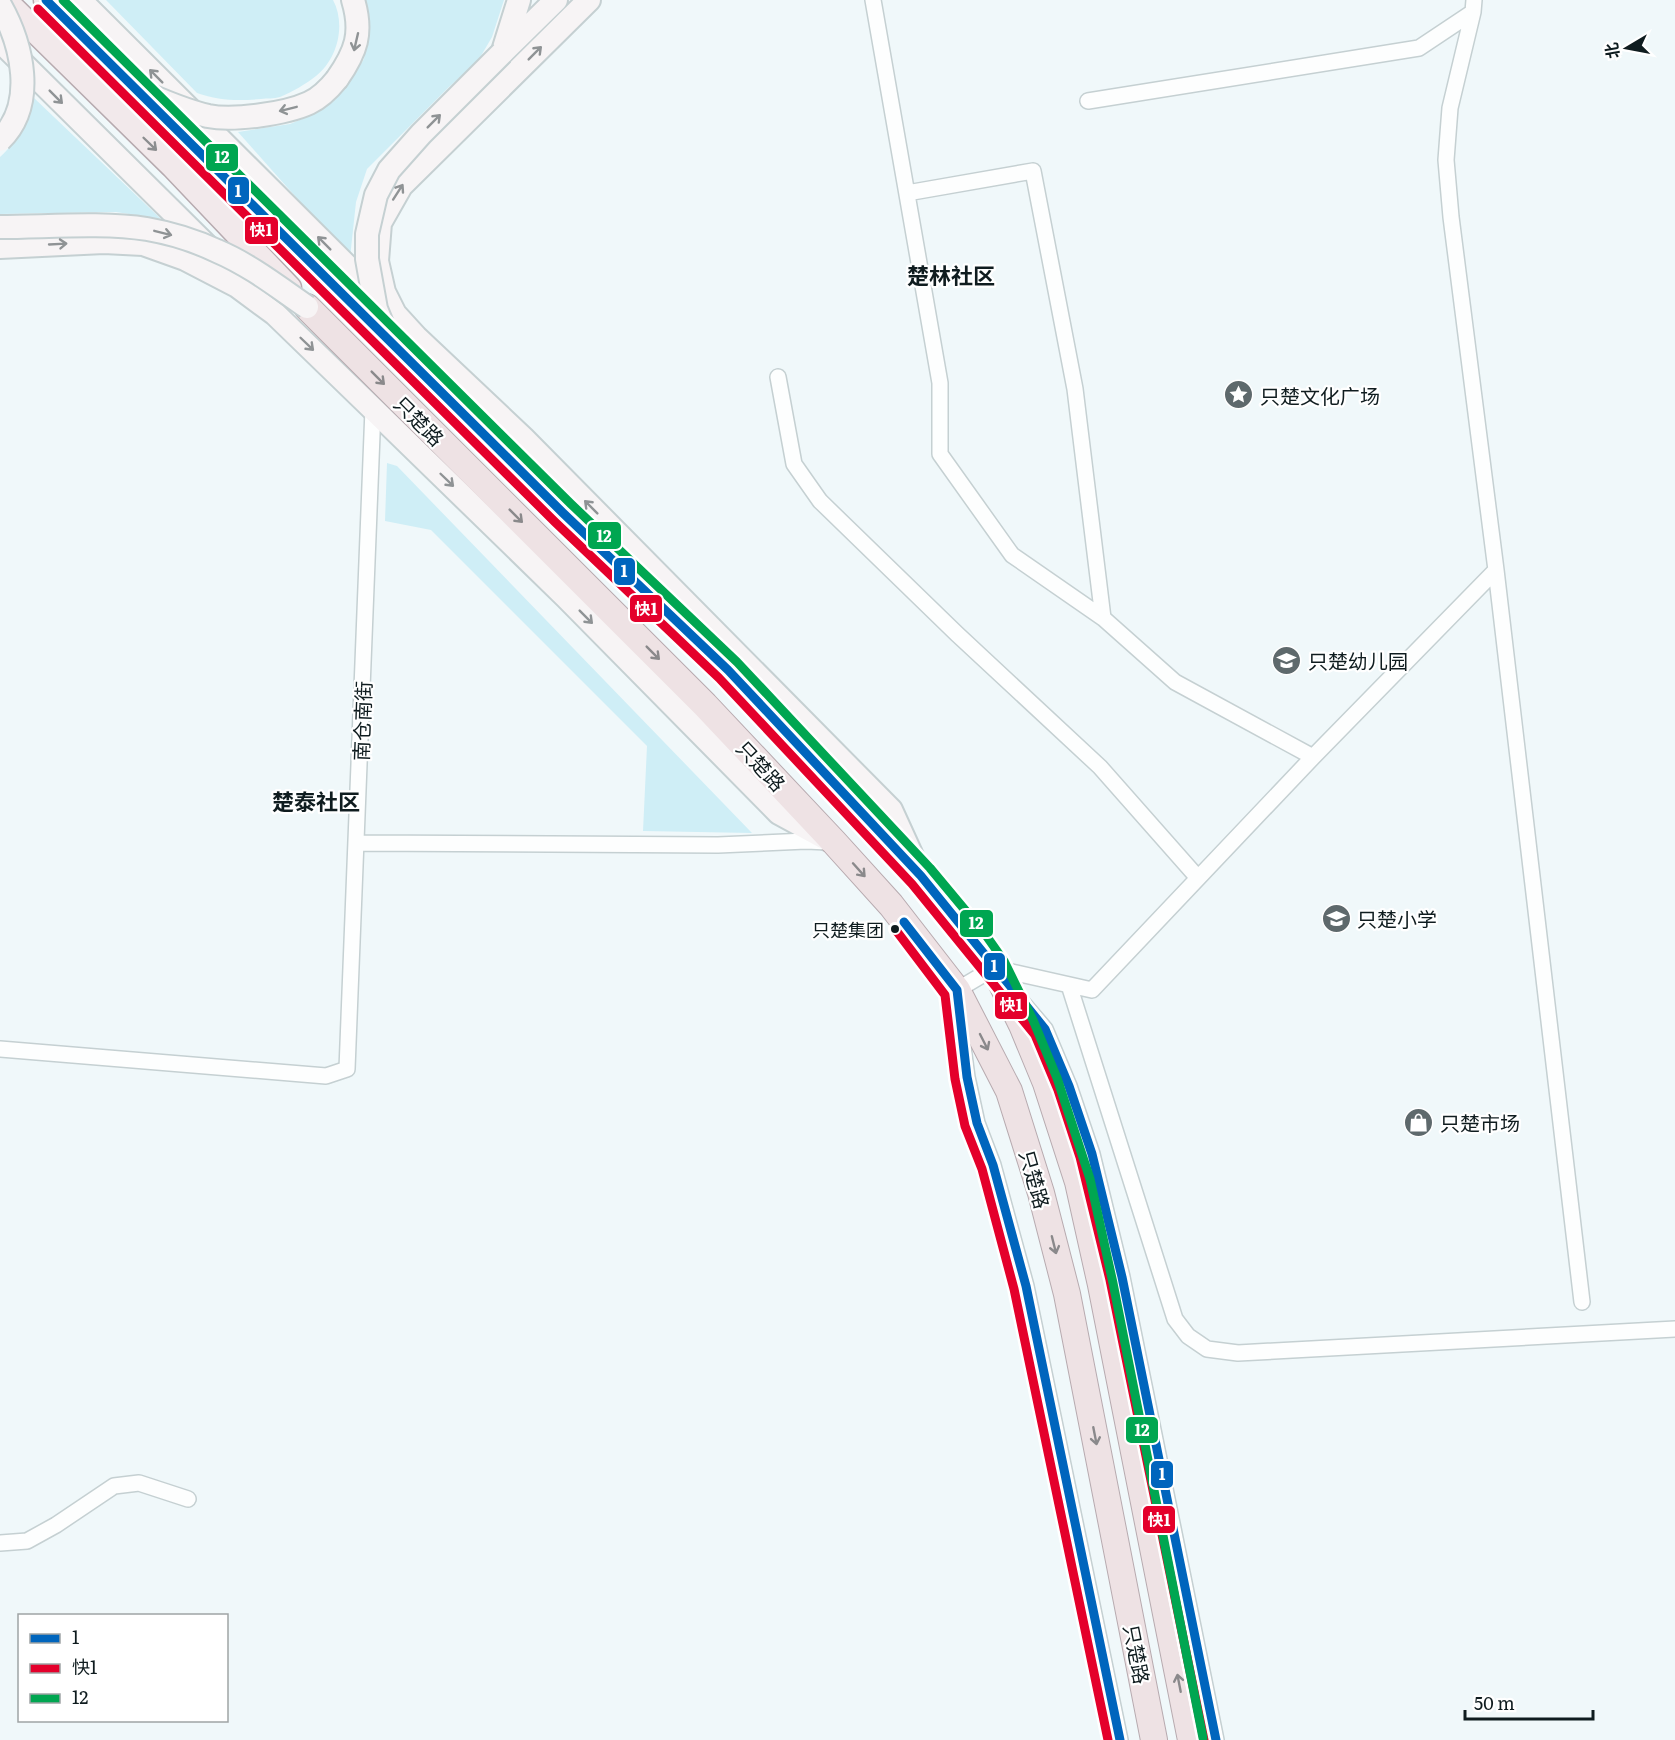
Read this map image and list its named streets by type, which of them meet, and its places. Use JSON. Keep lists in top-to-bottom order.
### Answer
{
  "streets": {
    "highway": ["只楚路"],
    "street": ["南仓南街"]
  },
  "districts": ["楚林社区", "楚泰社区"],
  "places": {
    "place": ["只楚文化广场"],
    "school or university": ["只楚幼儿园", "只楚小学"],
    "other": ["只楚集团"],
    "shop": ["只楚市场"]
  },
  "lines": ["transit line 1", "transit line 12", "transit line 快1"],
  "legend": ["1", "快1", "12"],
  "scale_bar": "50 m",
  "north": "left"
}
